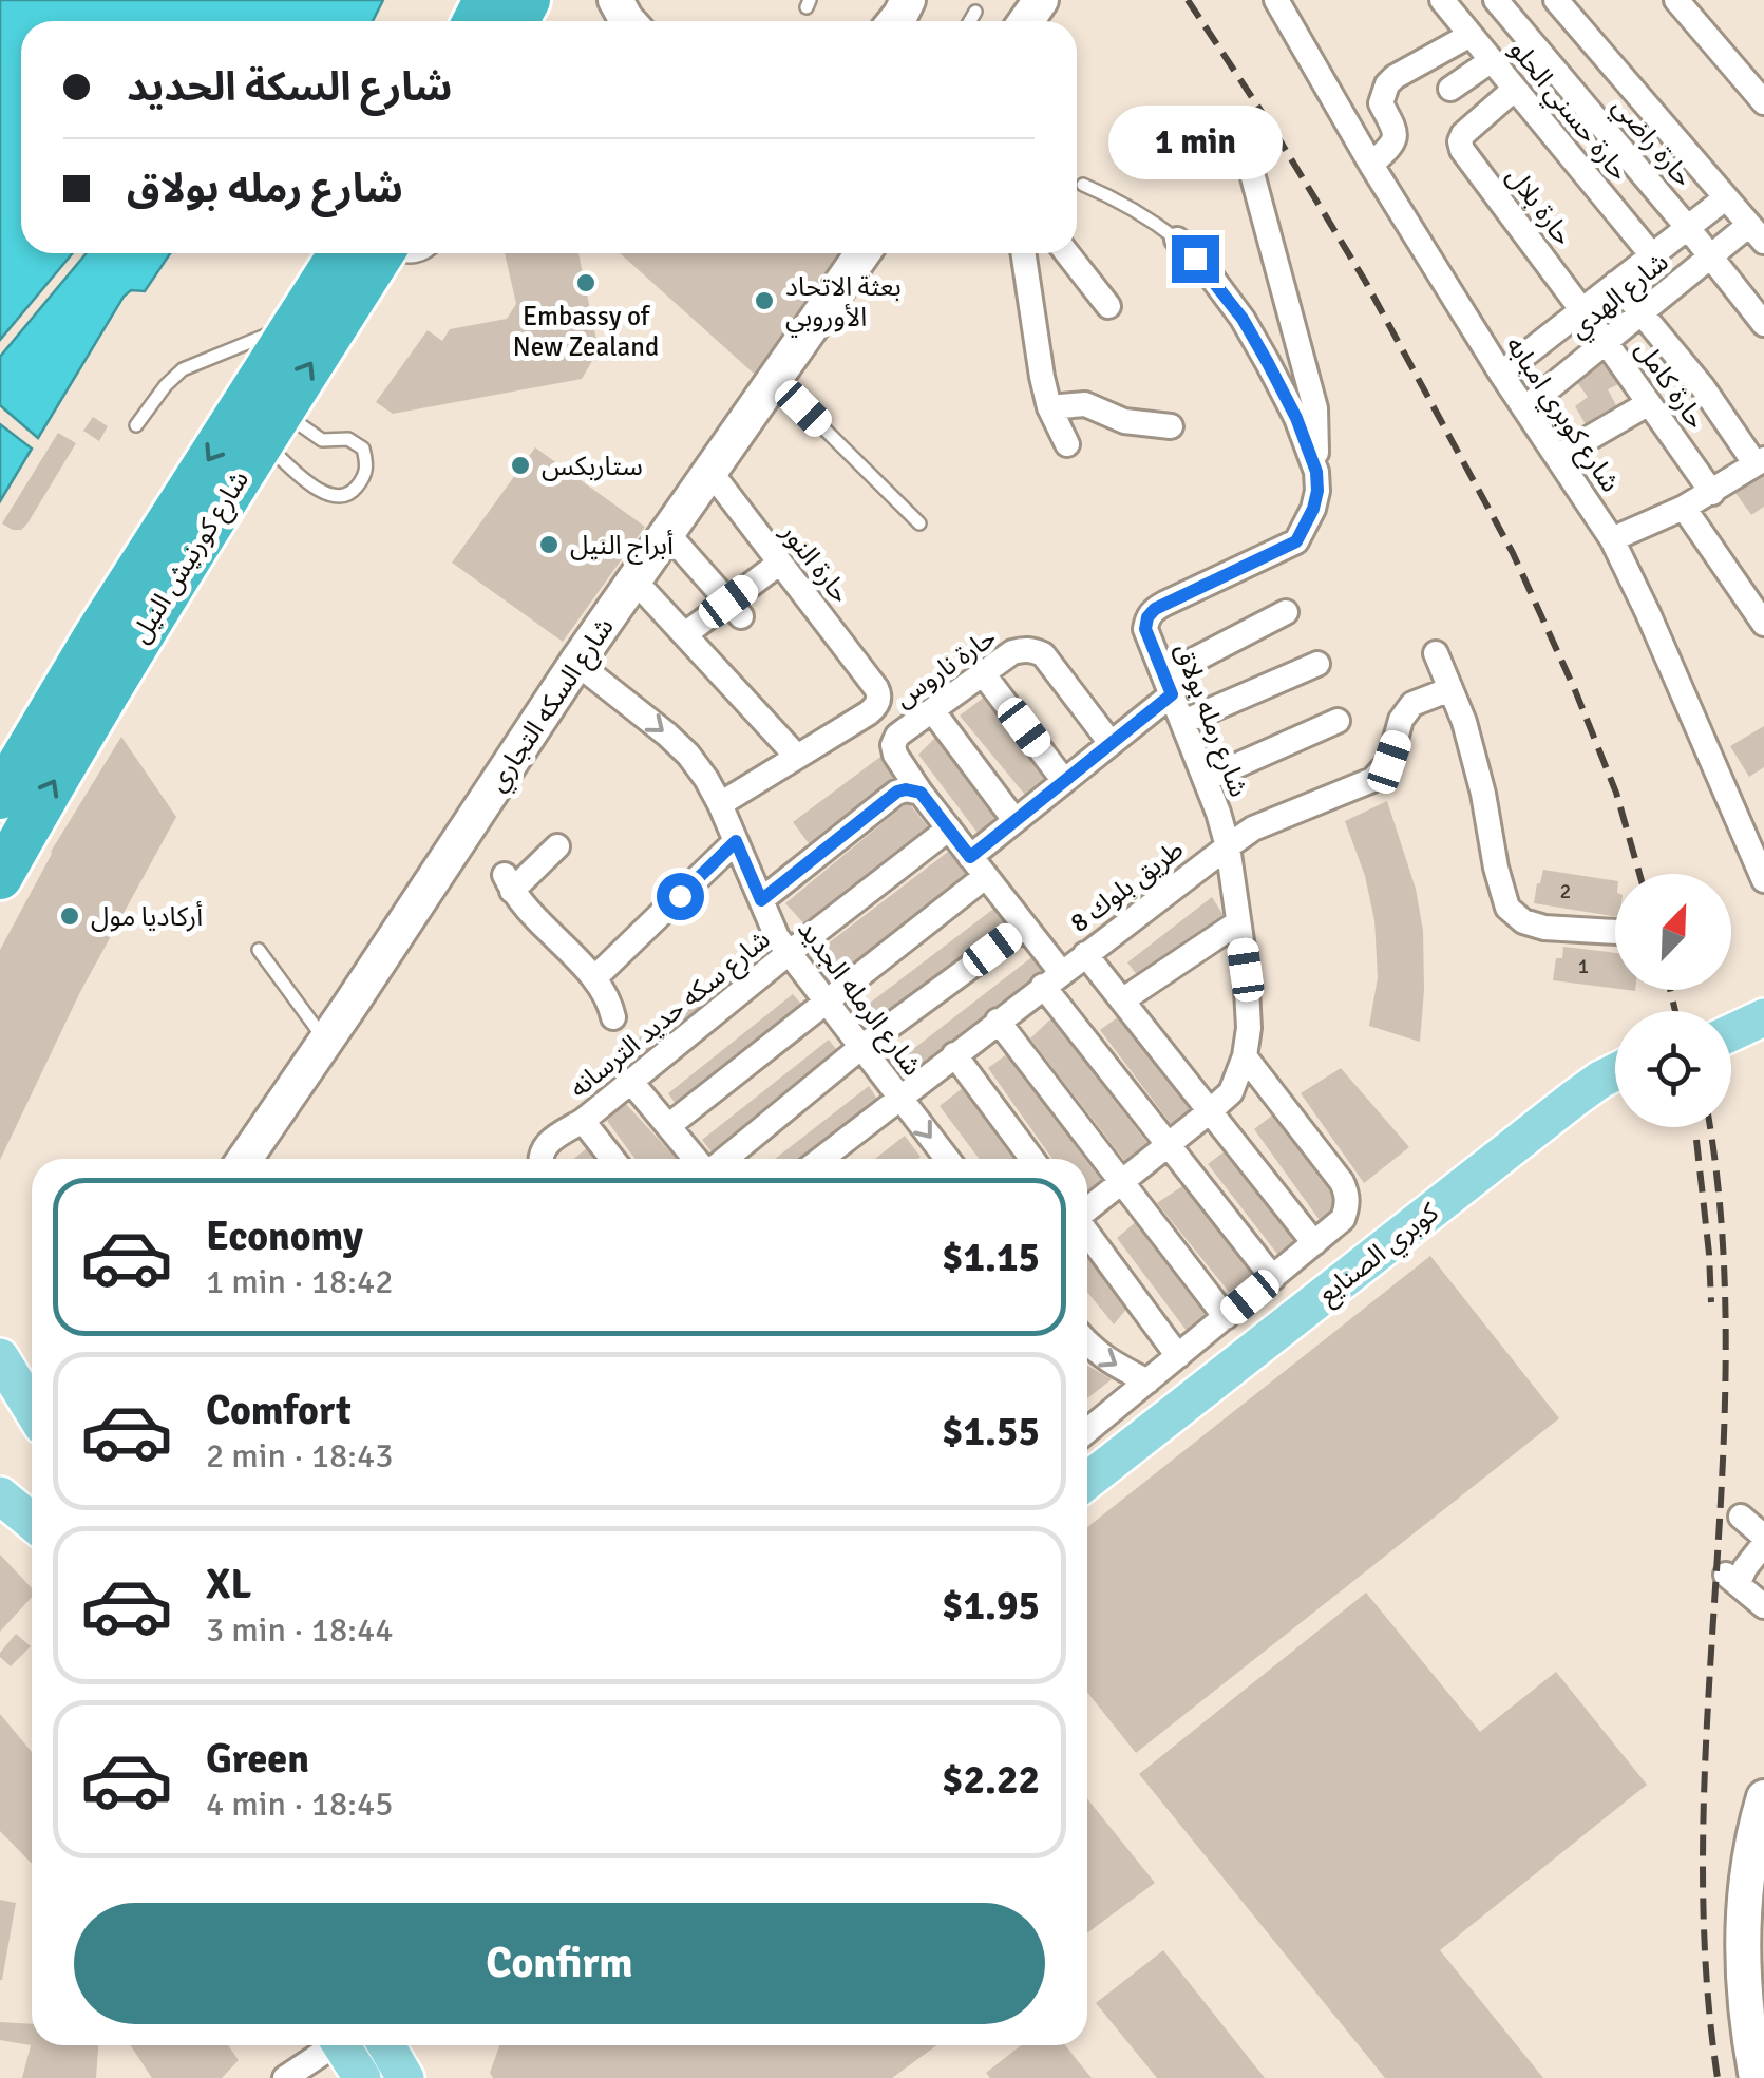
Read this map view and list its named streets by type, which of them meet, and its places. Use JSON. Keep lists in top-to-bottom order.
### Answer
{
  "streets": {
    "highway": ["شارع كورنيش النيل"],
    "main road": ["كوبري الصنايع"],
    "street": [
      "حارة حسني الحلو",
      "حارة راضي",
      "حارة بلال",
      "شارع الهدي",
      "حارة كامل",
      "شارع كوبري امبابه",
      "حارة النور",
      "حارة ناروس",
      "شارع السكه التجاري",
      "شارع رمله بولاق",
      "طريق بلوك 8",
      "شارع الرمله الجديد",
      "شارع سكه حديد الترسانه"
    ]
  },
  "crossings": [
    ["حارة حسني الحلو", "حارة بلال"],
    ["حارة حسني الحلو", "شارع الهدي"],
    ["حارة راضي", "شارع الهدي"],
    ["حارة بلال", "شارع الهدي"],
    ["حارة بلال", "حارة كامل"],
    ["شارع الهدي", "حارة كامل"],
    ["شارع الهدي", "شارع كوبري امبابه"],
    ["حارة النور", "شارع السكه التجاري"],
    ["شارع السكه التجاري", "شارع الرمله الجديد"],
    ["شارع رمله بولاق", "طريق بلوك 8"],
    ["طريق بلوك 8", "شارع الرمله الجديد"],
    ["شارع الرمله الجديد", "شارع سكه حديد الترسانه"]
  ],
  "places": [
    "Embassy of New Zealand",
    "بعثة الاتحاد الأوروبي",
    "ستاربكس",
    "أبراج النيل",
    "أركاديا مول"
  ],
  "house_numbers": ["2", "1"],
  "north": "top right",
  "page": {
    "banner": ["شارع السكة الحديد", "شارع رمله بولاق"],
    "bubble": "1 min",
    "list": [
      {
        "name": "Economy",
        "note": "1 min · 18:42",
        "value": "$1.15"
      },
      {
        "name": "Comfort",
        "note": "2 min · 18:43",
        "value": "$1.55"
      },
      {
        "name": "XL",
        "note": "3 min · 18:44",
        "value": "$1.95"
      },
      {
        "name": "Green",
        "note": "4 min · 18:45",
        "value": "$2.22"
      }
    ],
    "buttons": "Confirm"
  }
}
